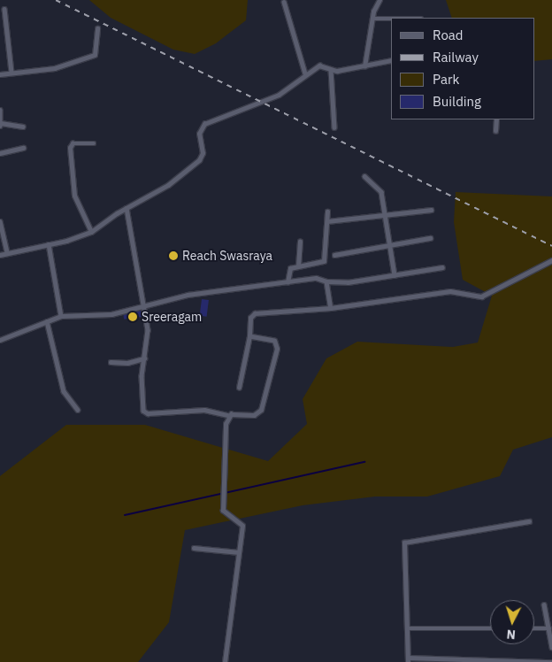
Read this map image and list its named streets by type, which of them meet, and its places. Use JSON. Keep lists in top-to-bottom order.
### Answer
{
  "places": ["Reach Swasraya", "Sreeragam"],
  "legend": [
    "Road",
    "Railway",
    "Park",
    "Building"
  ],
  "north": "bottom"
}
